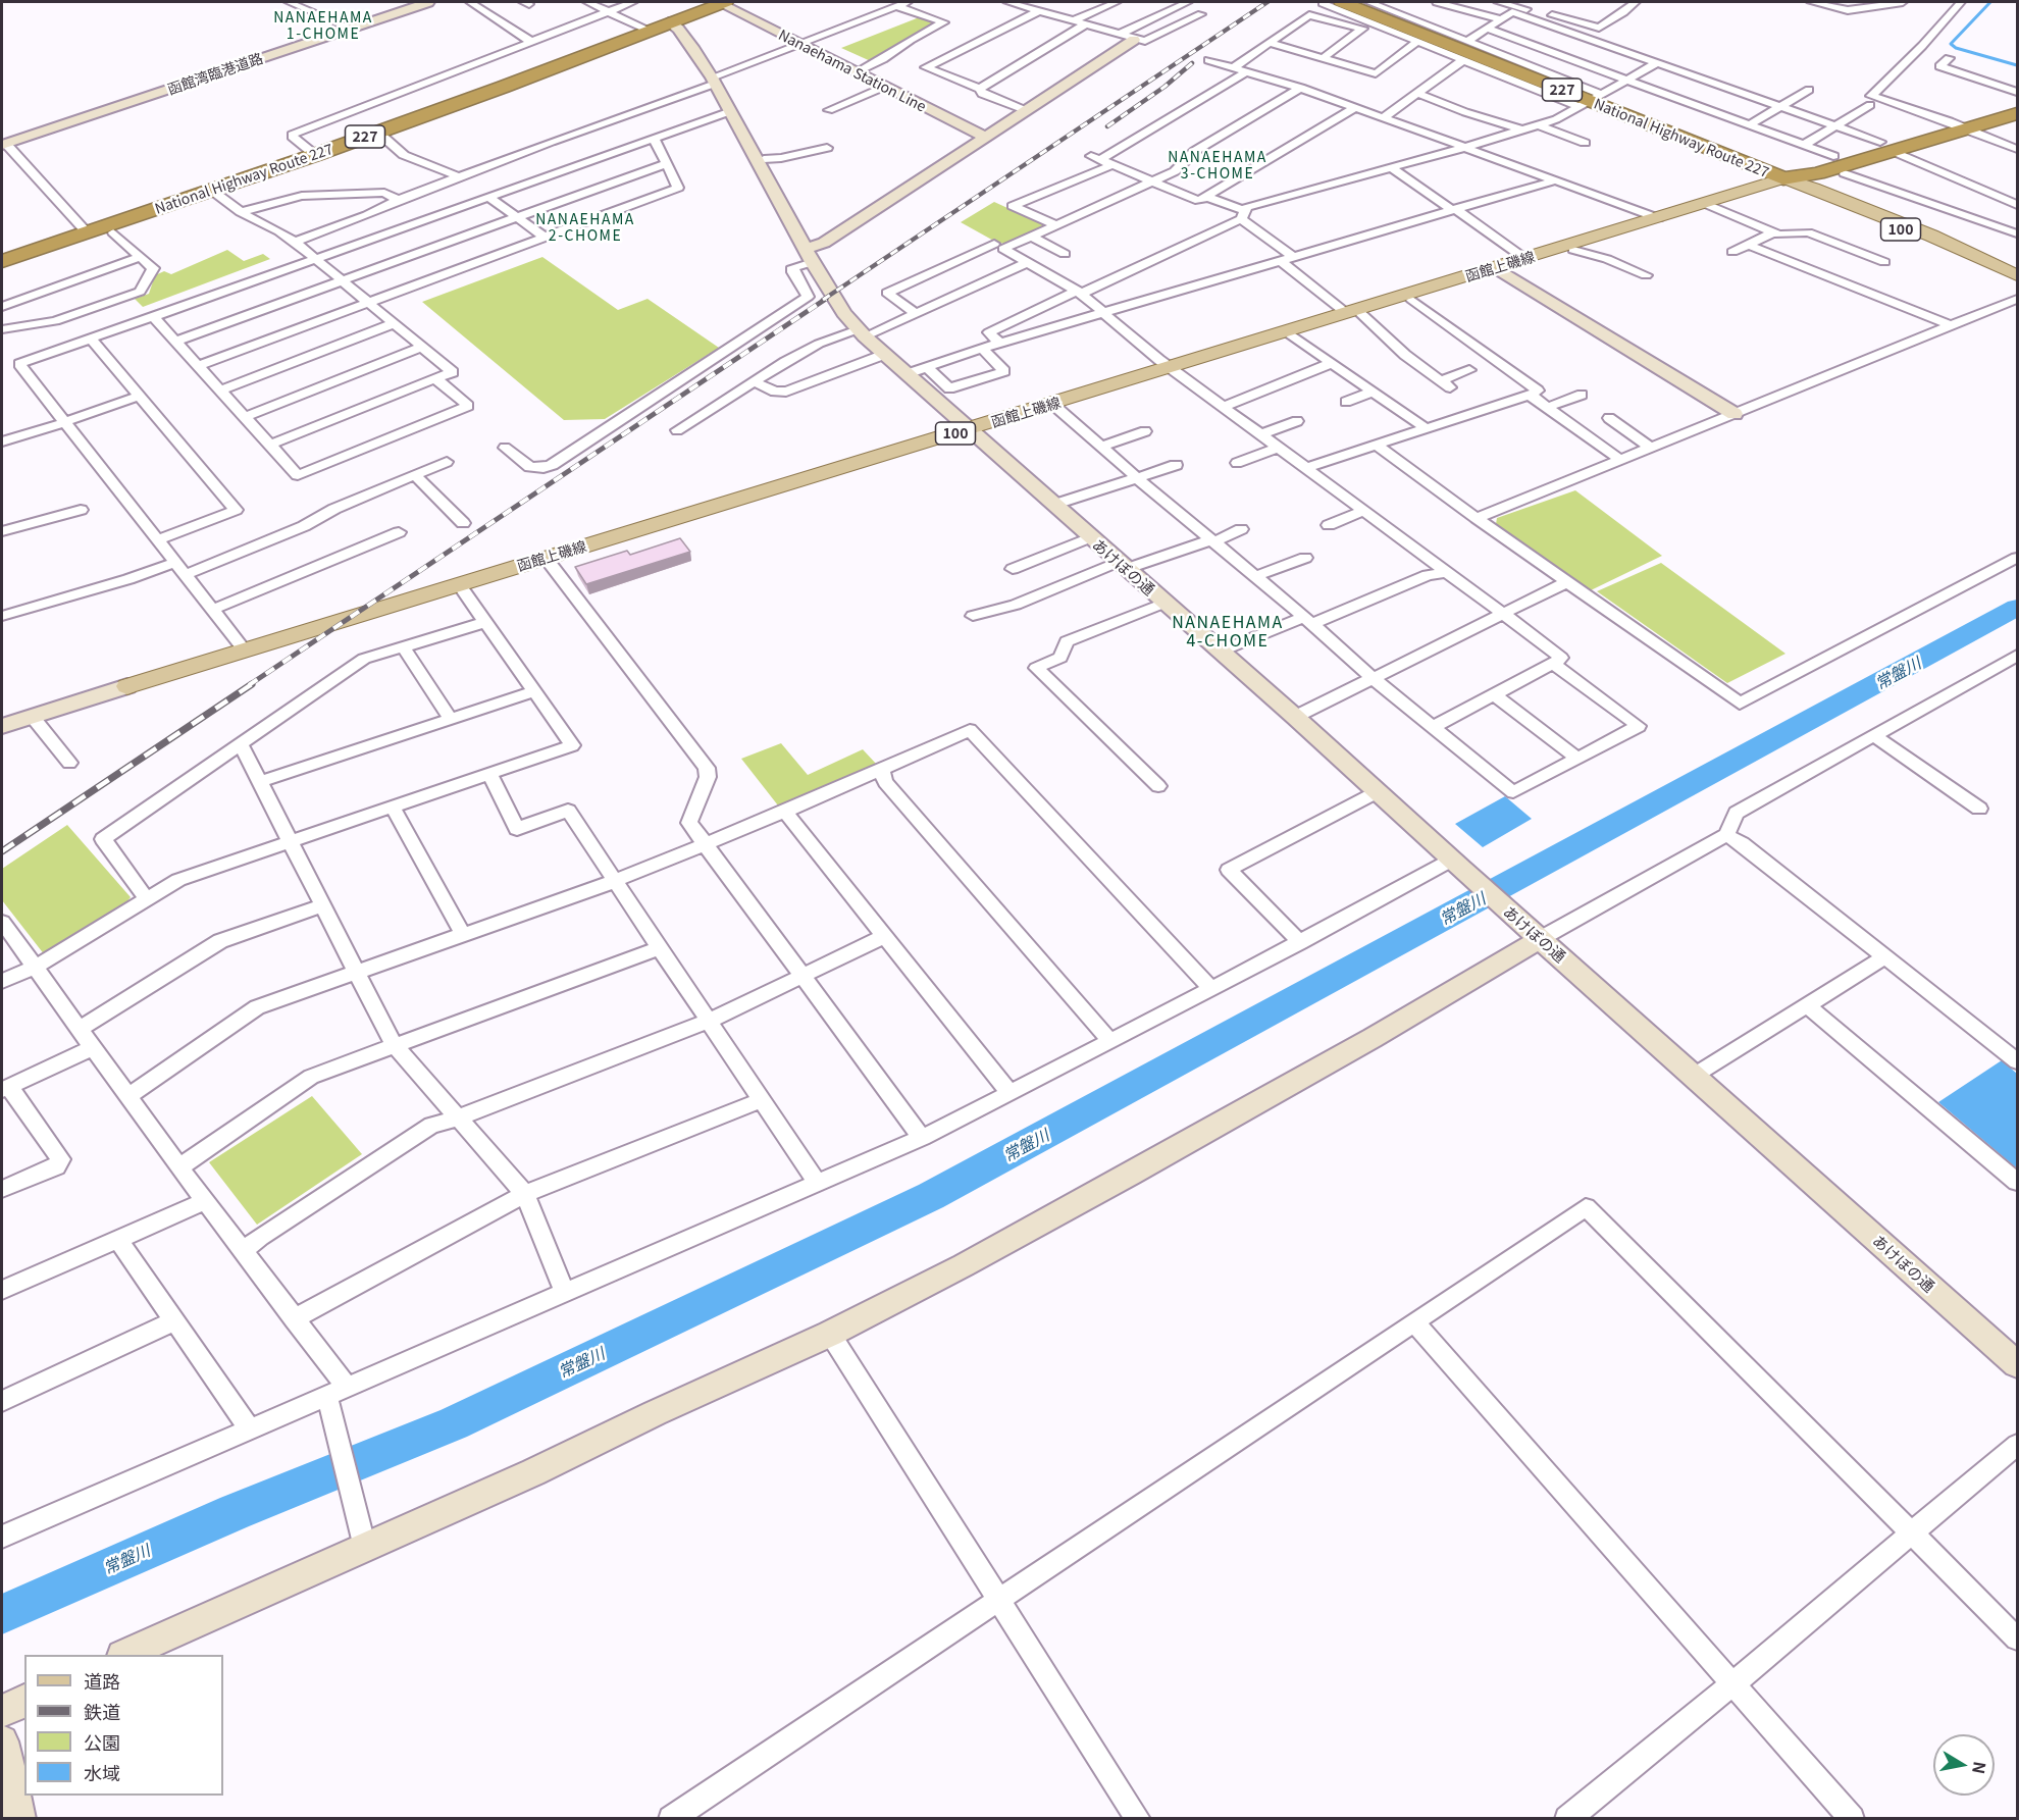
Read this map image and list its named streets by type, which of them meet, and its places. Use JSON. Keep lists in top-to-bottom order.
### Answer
{
  "streets": {
    "highway": ["227", "National Highway Route 227"],
    "main road": ["100", "函館上磯線"],
    "street": ["Nanaehama Station Line", "函館湾臨港道路", "あけぼの通"]
  },
  "crossings": [
    ["Nanaehama Station Line", "National Highway Route 227"],
    ["National Highway Route 227", "100"],
    ["National Highway Route 227", "函館上磯線"],
    ["National Highway Route 227", "あけぼの通"],
    ["100", "函館上磯線"],
    ["函館上磯線", "あけぼの通"]
  ],
  "districts": [
    "NANAEHAMA 1-CHOME",
    "NANAEHAMA 3-CHOME",
    "NANAEHAMA 2-CHOME",
    "NANAEHAMA 4-CHOME"
  ],
  "water": ["常盤川"],
  "legend": [
    "道路",
    "鉄道",
    "公園",
    "水域"
  ],
  "north": "right"
}
